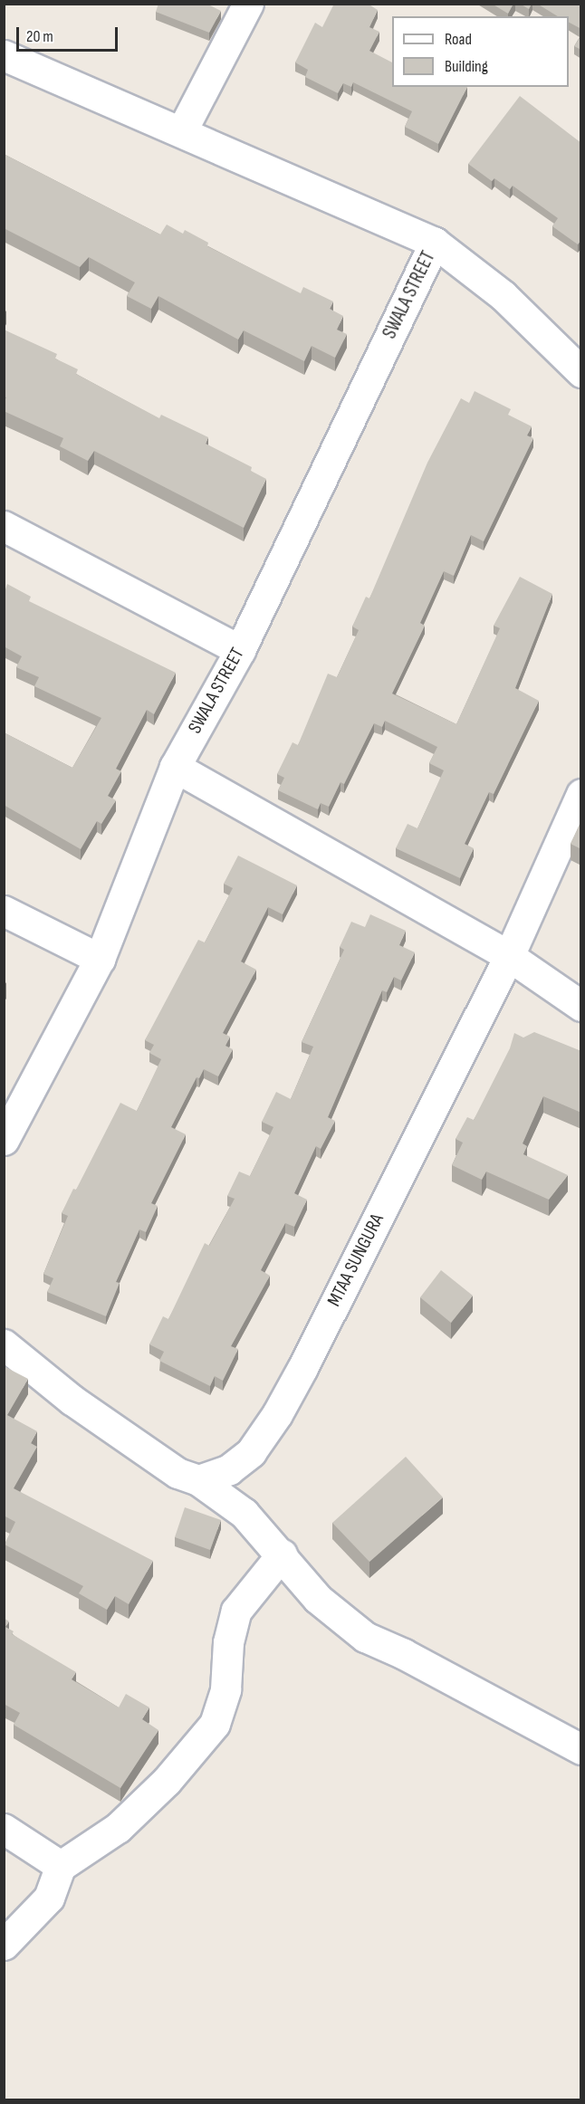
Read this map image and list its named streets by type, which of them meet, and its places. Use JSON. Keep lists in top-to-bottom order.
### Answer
{
  "streets": {
    "street": ["SWALA STREET", "MTAA SUNGURA"]
  },
  "legend": ["Road", "Building"],
  "scale_bar": "20 m"
}
